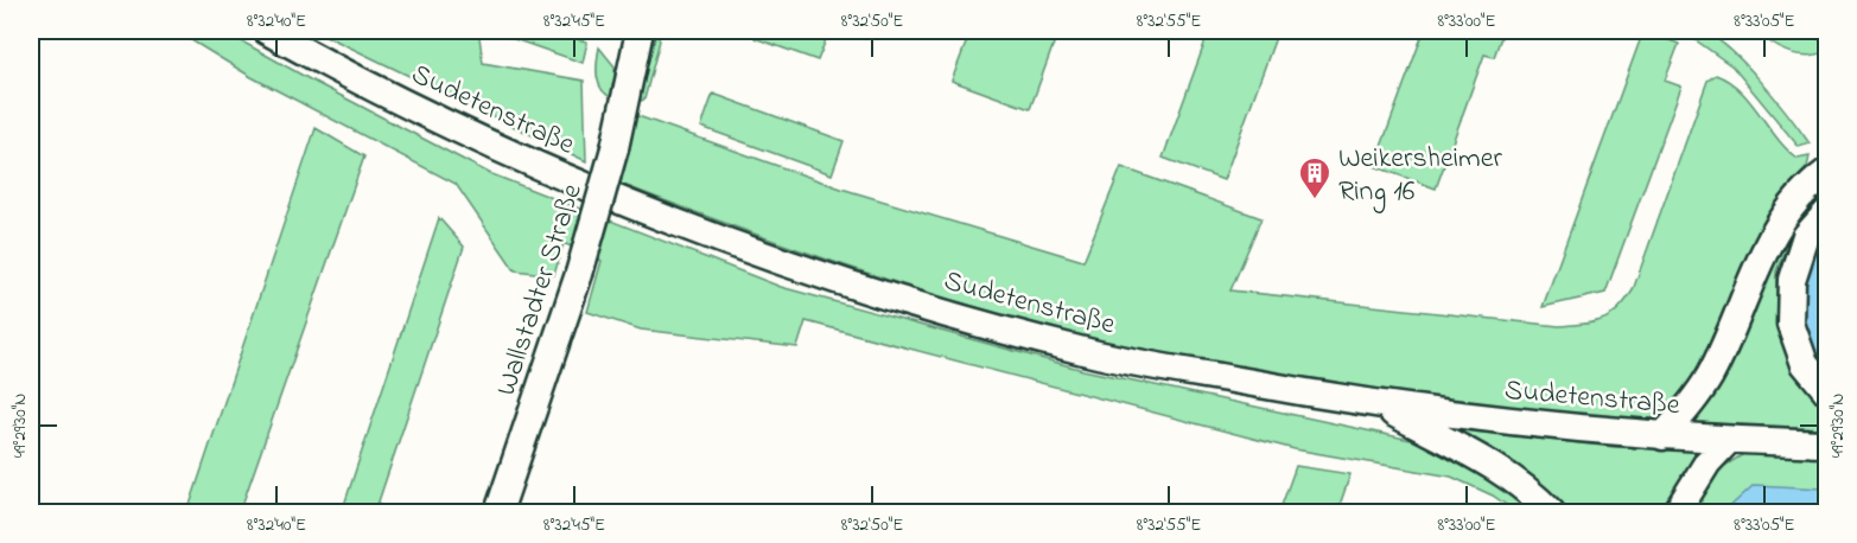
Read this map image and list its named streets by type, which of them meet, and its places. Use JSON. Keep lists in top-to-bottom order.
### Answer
{
  "streets": {
    "main road": ["Sudetenstraße", "Wallstadter Straße"]
  },
  "places": {
    "building": ["Weikersheimer Ring 16"]
  },
  "coordinates": [
    "8°32'40\"E",
    "8°32'45\"E",
    "8°32'50\"E",
    "8°32'55\"E",
    "8°33'00\"E",
    "8°33'05\"E",
    "49°29'30\"N"
  ]
}
